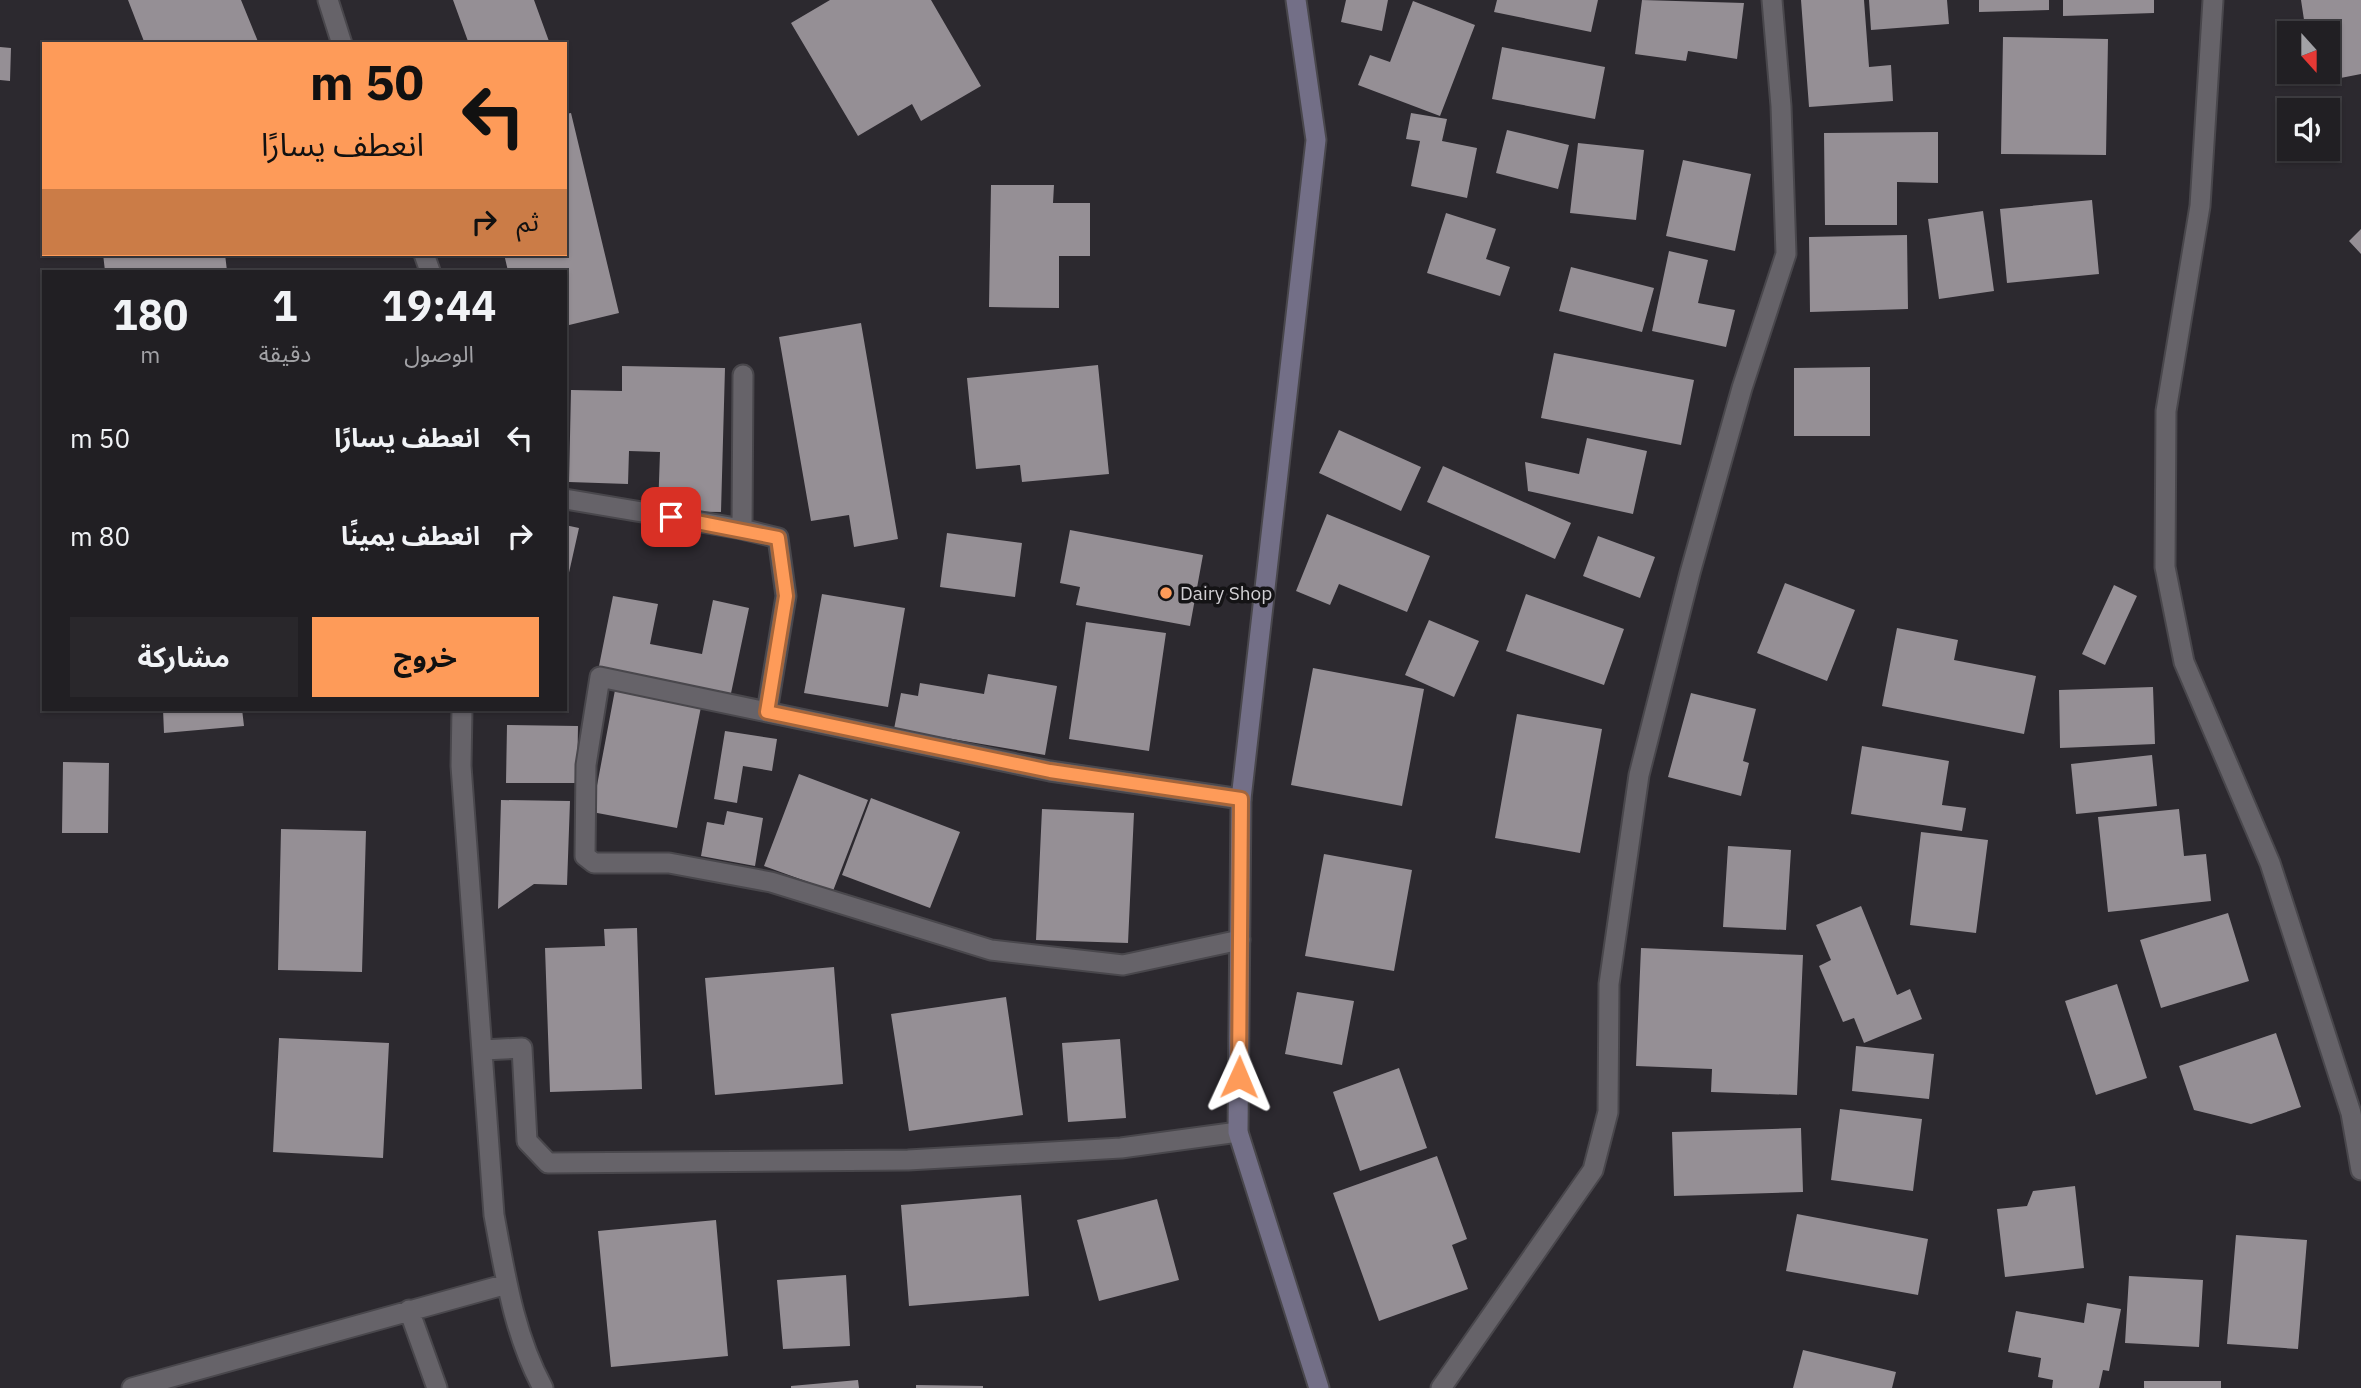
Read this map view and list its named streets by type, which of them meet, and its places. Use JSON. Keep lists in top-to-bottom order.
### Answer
{
  "places": ["Dairy Shop"],
  "north": "bottom",
  "page": {
    "turn": ["50 m", "انعطف يسارًا"],
    "then": "ثم",
    "eta": [
      "19:44",
      "الوصول",
      "1",
      "دقيقة",
      "180",
      "m"
    ],
    "list": [
      {
        "name": "انعطف يسارًا",
        "value": "50 m"
      },
      {
        "name": "انعطف يمينًا",
        "value": "80 m"
      }
    ],
    "buttons": ["خروج", "مشاركة"]
  }
}
